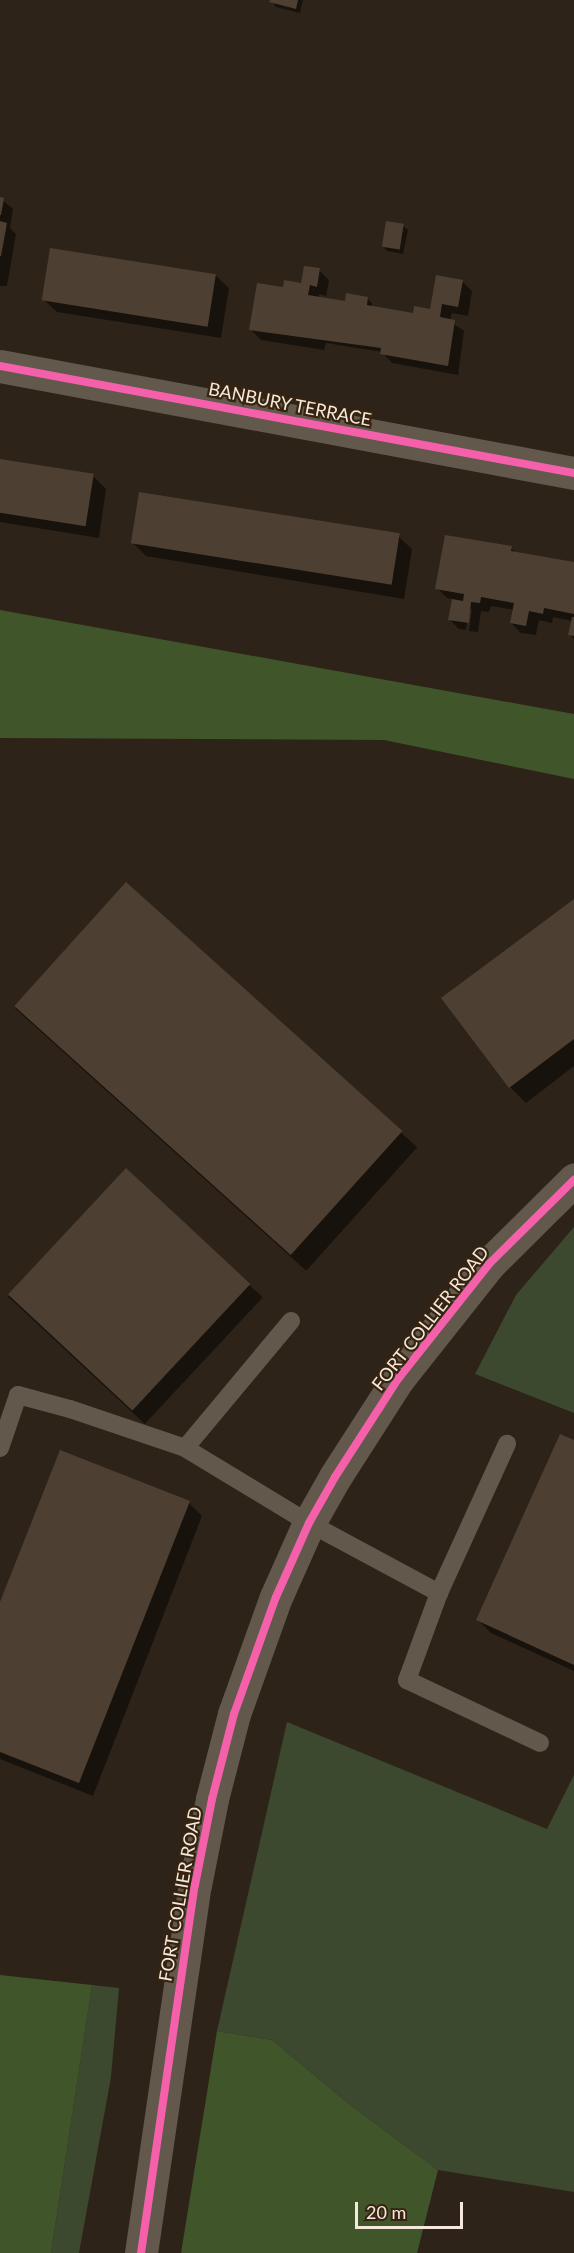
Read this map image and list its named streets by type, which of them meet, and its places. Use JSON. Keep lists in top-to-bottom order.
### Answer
{
  "streets": {
    "street": ["BANBURY TERRACE", "FORT COLLIER ROAD"]
  },
  "scale_bar": "20 m"
}
